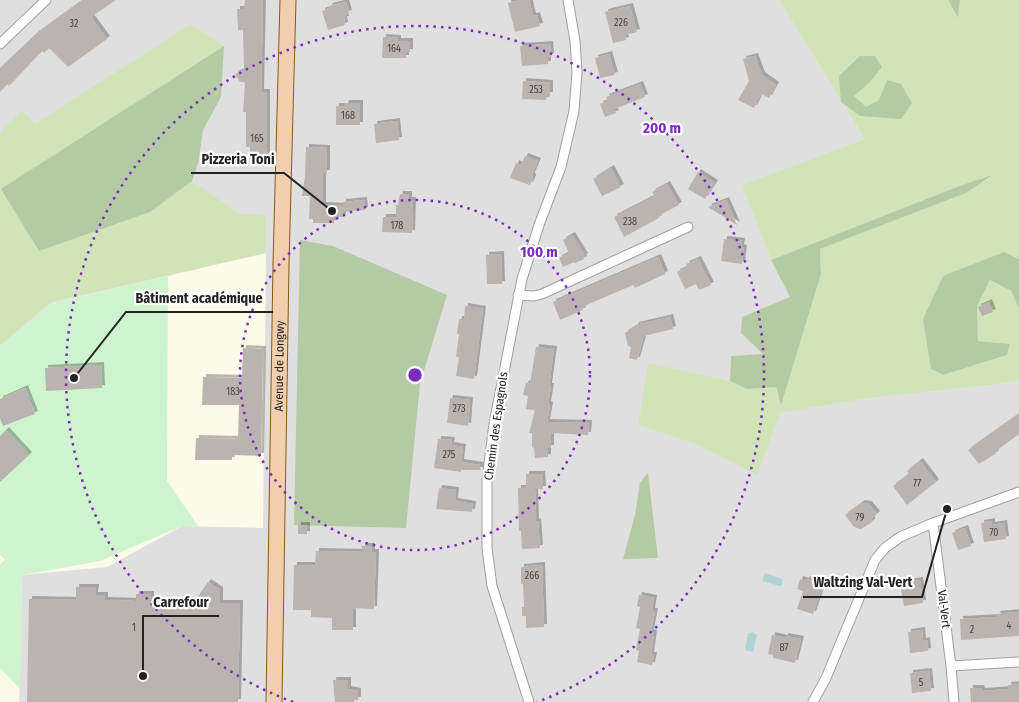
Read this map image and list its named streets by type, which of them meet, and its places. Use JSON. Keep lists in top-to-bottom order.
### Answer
{
  "streets": {
    "main road": ["Avenue de Longwy"],
    "street": ["Chemin des Espagnols", "Val-Vert"]
  },
  "places": [
    "Pizzeria Toni",
    "Bâtiment académique",
    "Waltzing Val-Vert",
    "Carrefour"
  ],
  "house_numbers": [
    "226",
    "32",
    "164",
    "253",
    "168",
    "165",
    "238",
    "178",
    "183",
    "273",
    "275",
    "77",
    "79",
    "70",
    "266",
    "4",
    "1",
    "2",
    "87",
    "5"
  ],
  "rings": ["200 m", "100 m"]
}
